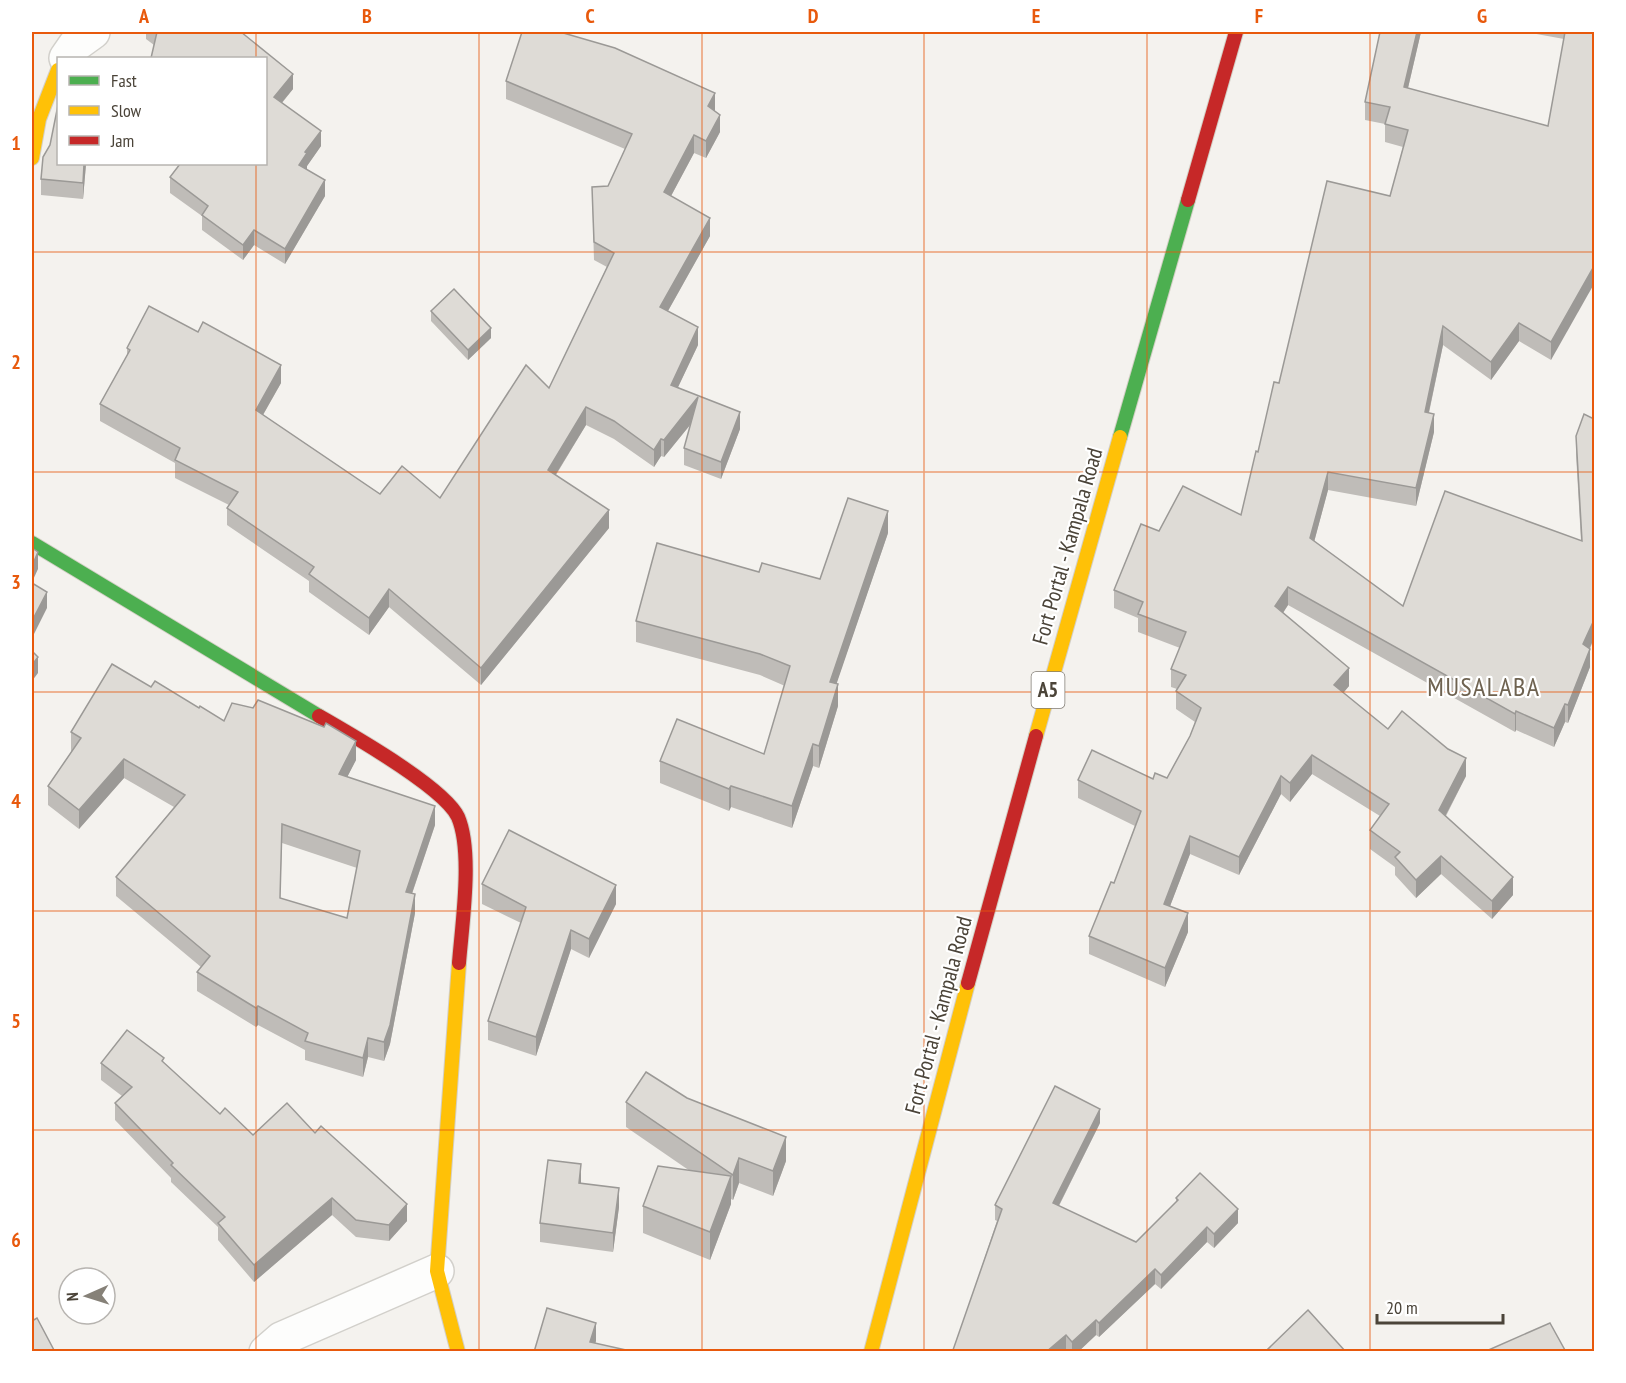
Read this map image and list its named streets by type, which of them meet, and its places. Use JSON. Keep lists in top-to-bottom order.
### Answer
{
  "streets": {
    "main road": ["Fort Portal - Kampala Road", "A5"]
  },
  "districts": ["MUSALABA"],
  "legend": ["Fast", "Slow", "Jam"],
  "scale_bar": "20 m",
  "north": "left",
  "grid": {
    "columns": [
      "A",
      "B",
      "C",
      "D",
      "E",
      "F",
      "G"
    ],
    "rows": [
      "1",
      "2",
      "3",
      "4",
      "5",
      "6"
    ]
  }
}
